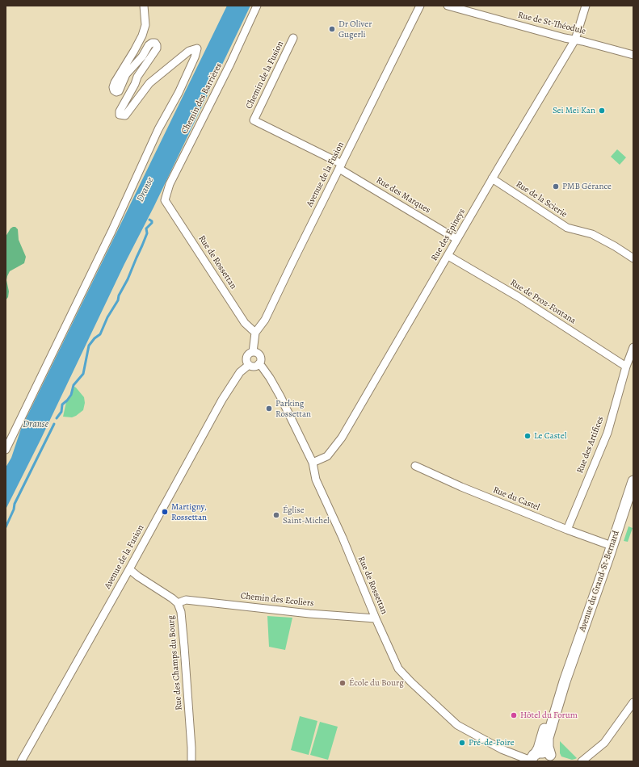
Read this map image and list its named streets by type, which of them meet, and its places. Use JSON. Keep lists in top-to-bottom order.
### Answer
{
  "streets": {
    "street": [
      "Rue de St-Théodule",
      "Chemin de la Fusion",
      "Chemin des Barrières",
      "Avenue de la Fusion",
      "Rue des Marques",
      "Rue de la Scierie",
      "Rue des Epineys",
      "Rue de Rossettan",
      "Rue de Proz-Fontana",
      "Rue des Artifices",
      "Rue du Castel",
      "Avenue du Grand-St-Bernard",
      "Chemin des Ecoliers",
      "Rue des Champs du Bourg"
    ]
  },
  "crossings": [
    ["Rue de St-Théodule", "Rue des Epineys"],
    ["Chemin de la Fusion", "Avenue de la Fusion"],
    ["Chemin de la Fusion", "Rue des Marques"],
    ["Chemin des Barrières", "Rue de Rossettan"],
    ["Avenue de la Fusion", "Rue des Marques"],
    ["Avenue de la Fusion", "Rue de Rossettan"],
    ["Avenue de la Fusion", "Rue des Champs du Bourg"],
    ["Rue des Marques", "Rue des Epineys"],
    ["Rue de la Scierie", "Rue des Epineys"],
    ["Rue des Epineys", "Rue de Rossettan"],
    ["Rue des Epineys", "Rue de Proz-Fontana"],
    ["Rue de Rossettan", "Avenue du Grand-St-Bernard"],
    ["Rue de Rossettan", "Chemin des Ecoliers"],
    ["Rue de Proz-Fontana", "Rue des Artifices"],
    ["Rue des Artifices", "Rue du Castel"],
    ["Rue du Castel", "Avenue du Grand-St-Bernard"],
    ["Chemin des Ecoliers", "Rue des Champs du Bourg"]
  ],
  "water": ["Dranse"],
  "places": [
    "Dr Oliver Gugerli",
    "Sei Mei Kan",
    "PMB Gérance",
    "Parking Rossettan",
    "Le Castel",
    "Martigny, Rossettan",
    "Église Saint-Michel",
    "École du Bourg",
    "Hôtel du Forum",
    "Pré-de-Foire"
  ]
}
